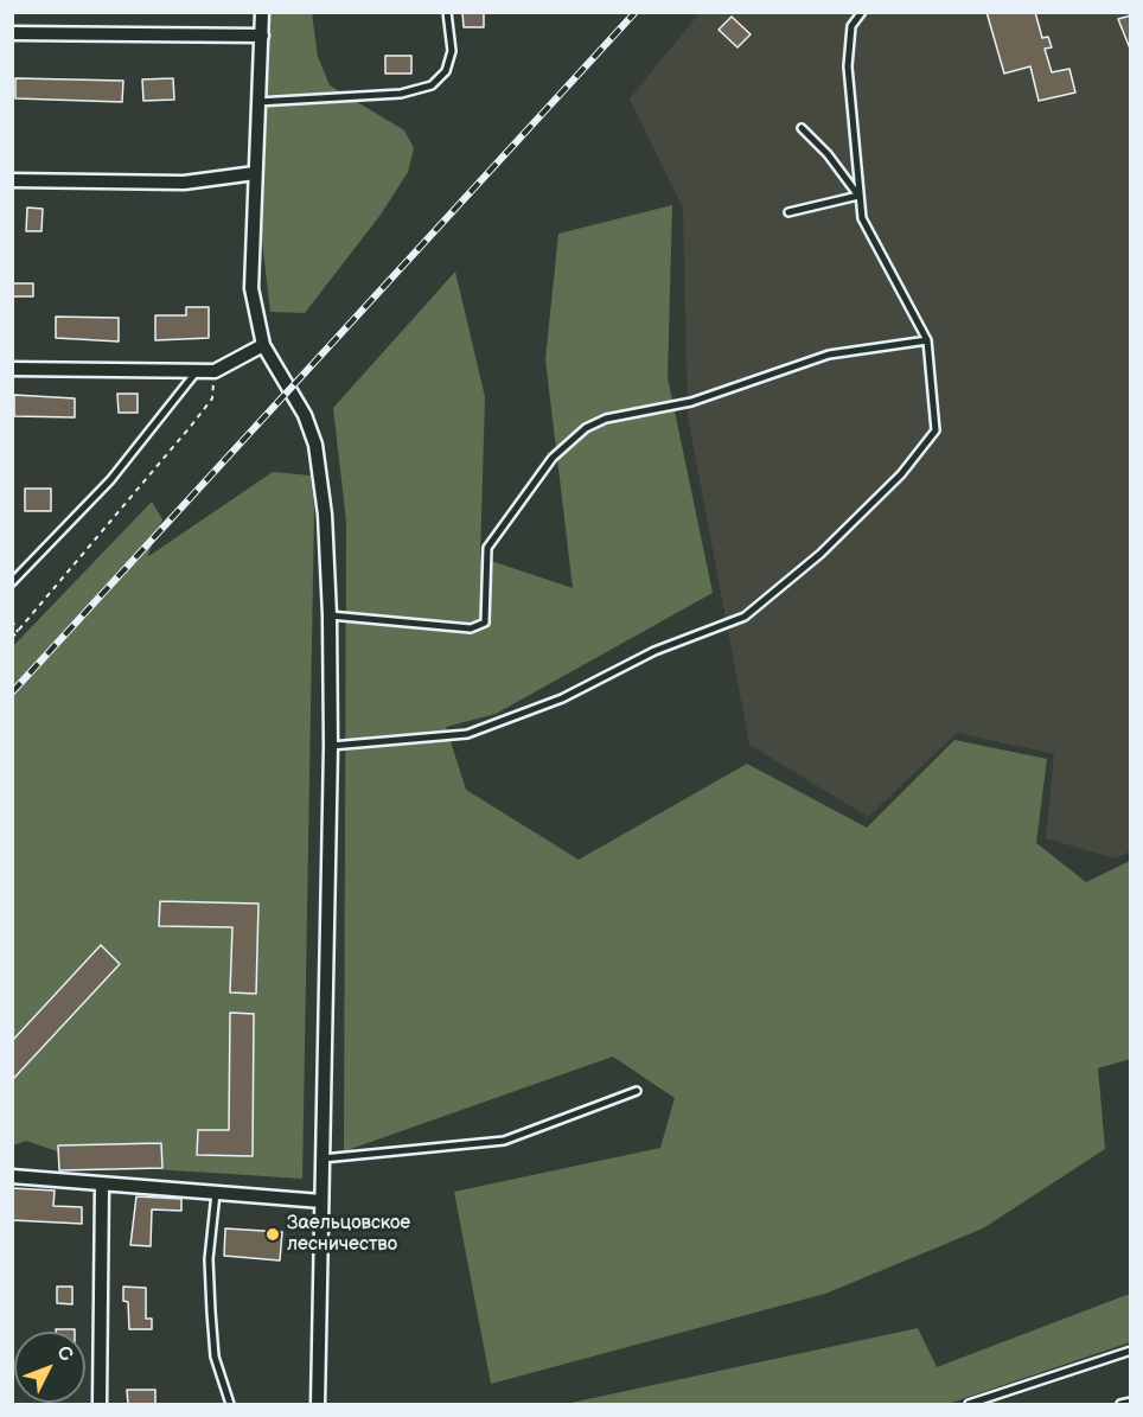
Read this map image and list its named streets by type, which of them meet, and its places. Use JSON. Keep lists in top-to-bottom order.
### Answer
{
  "places": ["Заельцовское лесничество"],
  "north": "top right"
}
